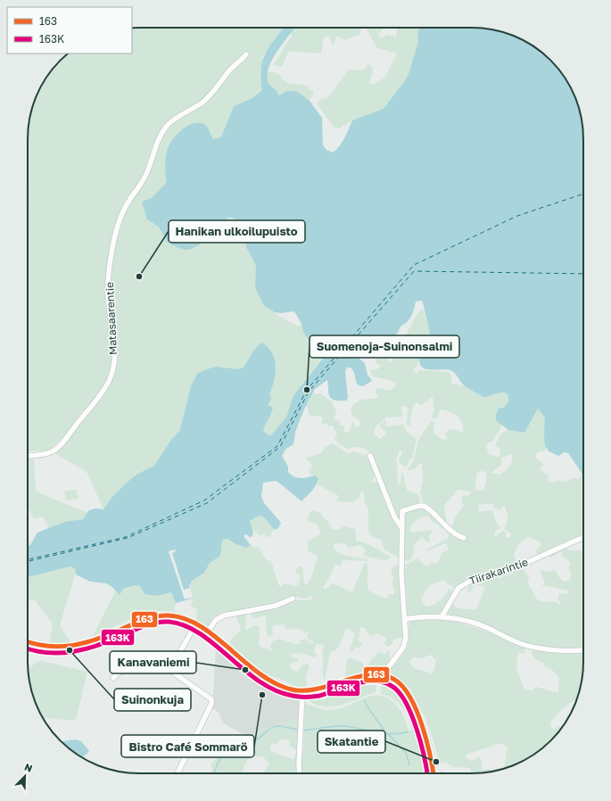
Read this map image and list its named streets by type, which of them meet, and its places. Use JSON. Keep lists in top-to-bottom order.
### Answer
{
  "streets": {
    "street": ["Matasaarentie", "Tiirakarintie"]
  },
  "places": [
    "Hanikan ulkoilupuisto",
    "Suomenoja-Suinonsalmi",
    "Suinonkuja",
    "Kanavaniemi",
    "Bistro Café Sommarö",
    "Skatantie"
  ],
  "lines": ["transit line 163", "transit line 163K"],
  "legend": ["163", "163K"],
  "north": "top right"
}
